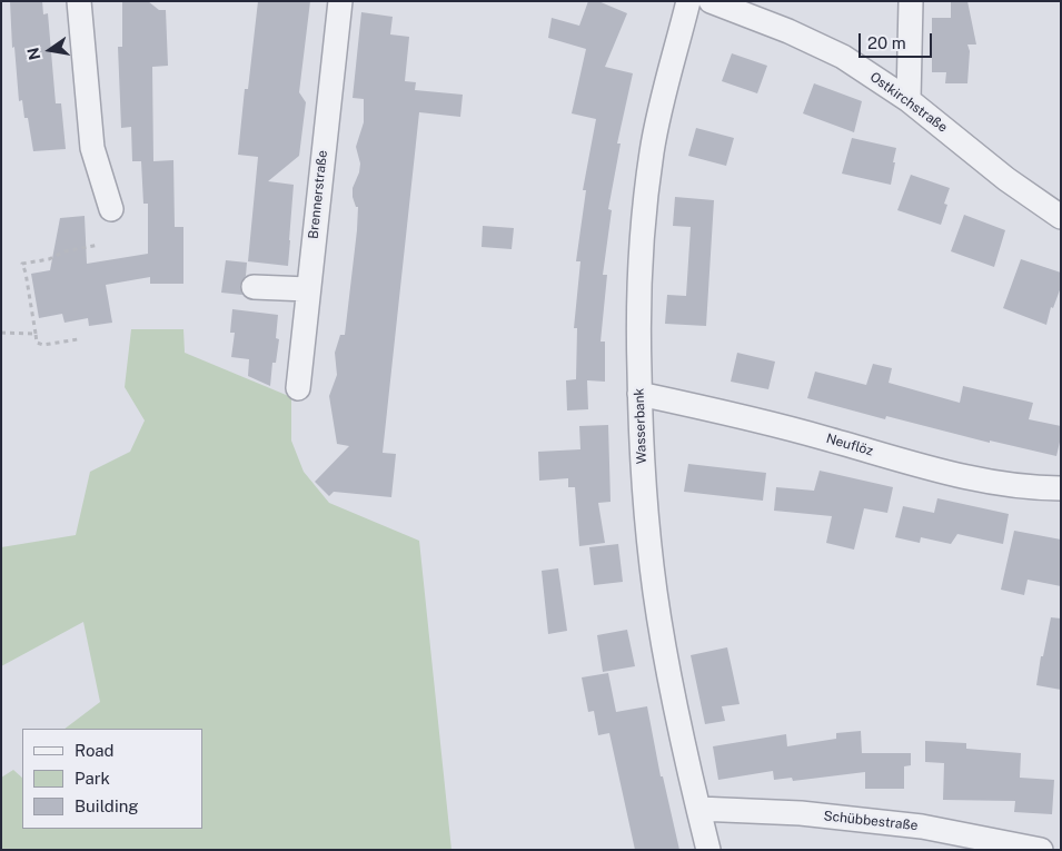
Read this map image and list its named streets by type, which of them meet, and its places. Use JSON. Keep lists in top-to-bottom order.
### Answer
{
  "streets": {
    "street": [
      "Ostkirchstraße",
      "Brennerstraße",
      "Wasserbank",
      "Neuflöz",
      "Schübbestraße"
    ]
  },
  "crossings": [
    ["Wasserbank", "Neuflöz"],
    ["Wasserbank", "Schübbestraße"]
  ],
  "legend": ["Road", "Park", "Building"],
  "scale_bar": "20 m",
  "north": "left"
}
